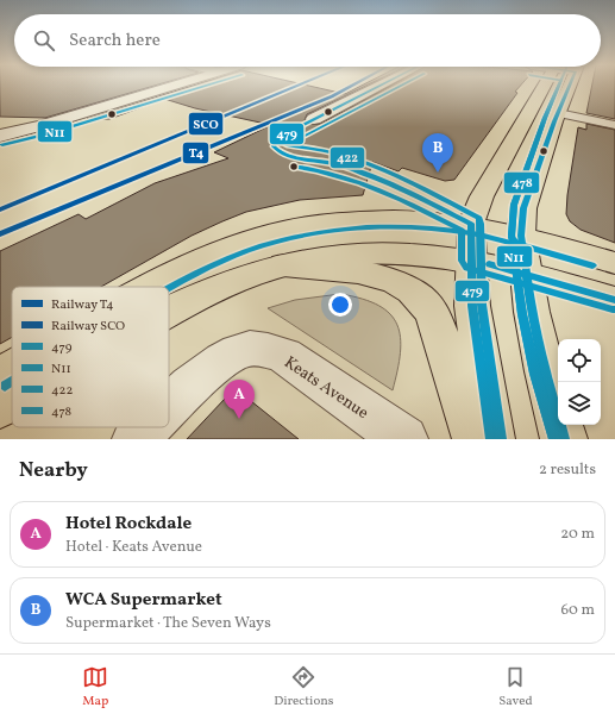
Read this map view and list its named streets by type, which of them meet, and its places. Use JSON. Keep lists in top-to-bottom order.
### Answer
{
  "streets": {
    "street": ["Keats Avenue"]
  },
  "lines": [
    "rail line T4",
    "rail line SCO",
    "transit line 479",
    "transit line N11",
    "transit line 422",
    "transit line 478"
  ],
  "legend": [
    "Railway T4",
    "Railway SCO",
    "479",
    "N11",
    "422",
    "478"
  ],
  "page": {
    "search": "Search here",
    "pins": ["B", "A"],
    "heading": ["Nearby", "2 results"],
    "list": [
      {
        "mark": "A",
        "name": "Hotel Rockdale",
        "note": "Hotel · Keats Avenue",
        "value": "20 m"
      },
      {
        "mark": "B",
        "name": "WCA Supermarket",
        "note": "Supermarket · The Seven Ways",
        "value": "60 m"
      }
    ],
    "nav": ["Map", "Directions", "Saved"]
  }
}
